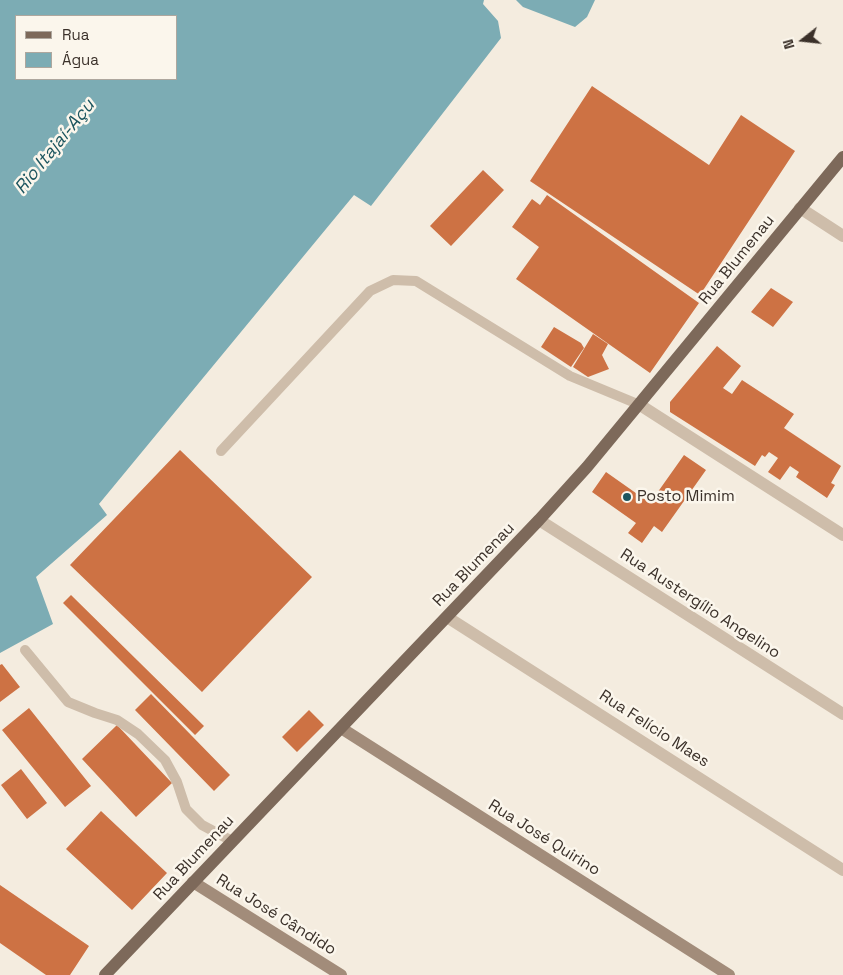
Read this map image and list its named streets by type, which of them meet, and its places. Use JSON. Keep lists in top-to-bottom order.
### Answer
{
  "streets": {
    "main road": ["Rua Blumenau", "Rua José Quirino", "Rua José Cândido"],
    "street": ["Rua Austergílio Angelino", "Rua Felício Maes"]
  },
  "crossings": [
    ["Rua Blumenau", "Rua Austergílio Angelino"],
    ["Rua Blumenau", "Rua Felício Maes"],
    ["Rua Blumenau", "Rua José Quirino"],
    ["Rua Blumenau", "Rua José Cândido"]
  ],
  "water": ["Rio Itajaí-Açu"],
  "places": ["Posto Mimim"],
  "legend": ["Rua", "Água"],
  "north": "left"
}
